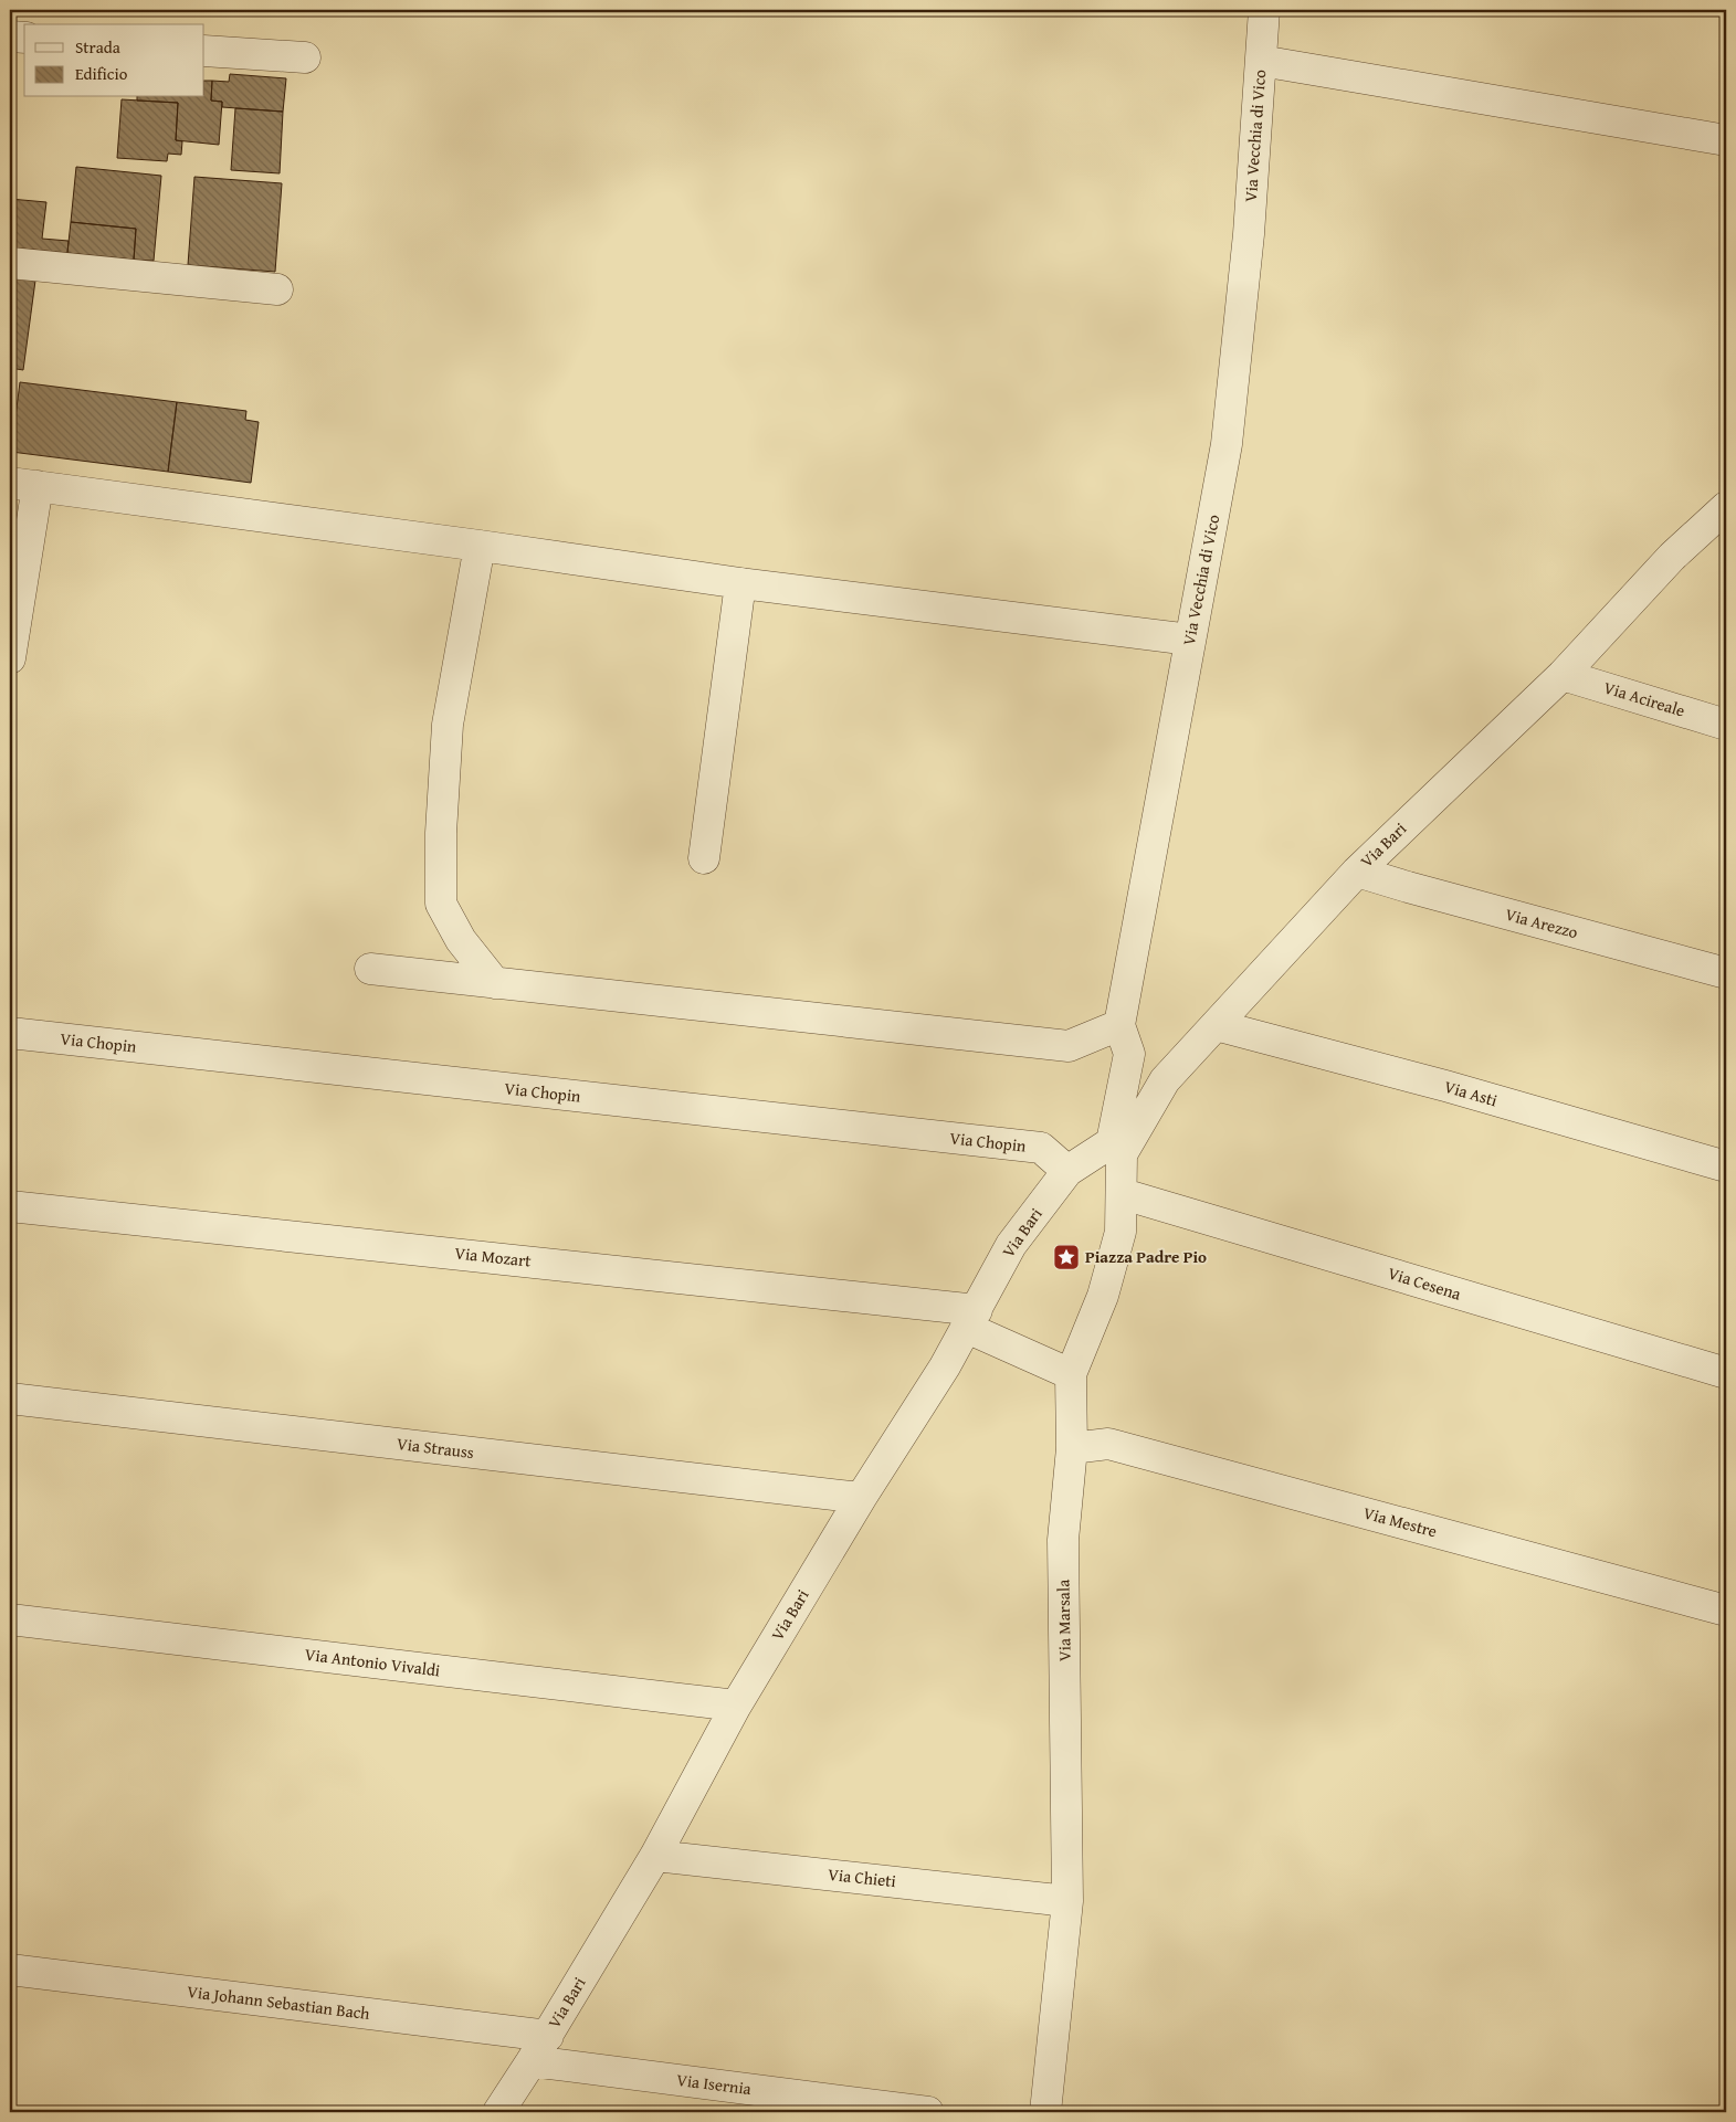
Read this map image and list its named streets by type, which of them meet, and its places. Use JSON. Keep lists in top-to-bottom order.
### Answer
{
  "streets": {
    "street": [
      "Via Vecchia di Vico",
      "Via Acireale",
      "Via Bari",
      "Via Arezzo",
      "Via Chopin",
      "Via Asti",
      "Via Mozart",
      "Via Cesena",
      "Via Strauss",
      "Via Mestre",
      "Via Marsala",
      "Via Antonio Vivaldi",
      "Via Chieti",
      "Via Johann Sebastian Bach",
      "Via Isernia"
    ]
  },
  "crossings": [
    ["Via Vecchia di Vico", "Via Bari"],
    ["Via Vecchia di Vico", "Via Marsala"],
    ["Via Acireale", "Via Bari"],
    ["Via Bari", "Via Arezzo"],
    ["Via Bari", "Via Chopin"],
    ["Via Bari", "Via Asti"],
    ["Via Bari", "Via Mozart"],
    ["Via Bari", "Via Strauss"],
    ["Via Bari", "Via Marsala"],
    ["Via Bari", "Via Antonio Vivaldi"],
    ["Via Bari", "Via Chieti"],
    ["Via Bari", "Via Johann Sebastian Bach"],
    ["Via Bari", "Via Isernia"],
    ["Via Mozart", "Via Marsala"],
    ["Via Cesena", "Via Marsala"],
    ["Via Mestre", "Via Marsala"],
    ["Via Marsala", "Via Chieti"]
  ],
  "places": {
    "place": ["Piazza Padre Pio"]
  },
  "legend": ["Strada", "Edificio"]
}
